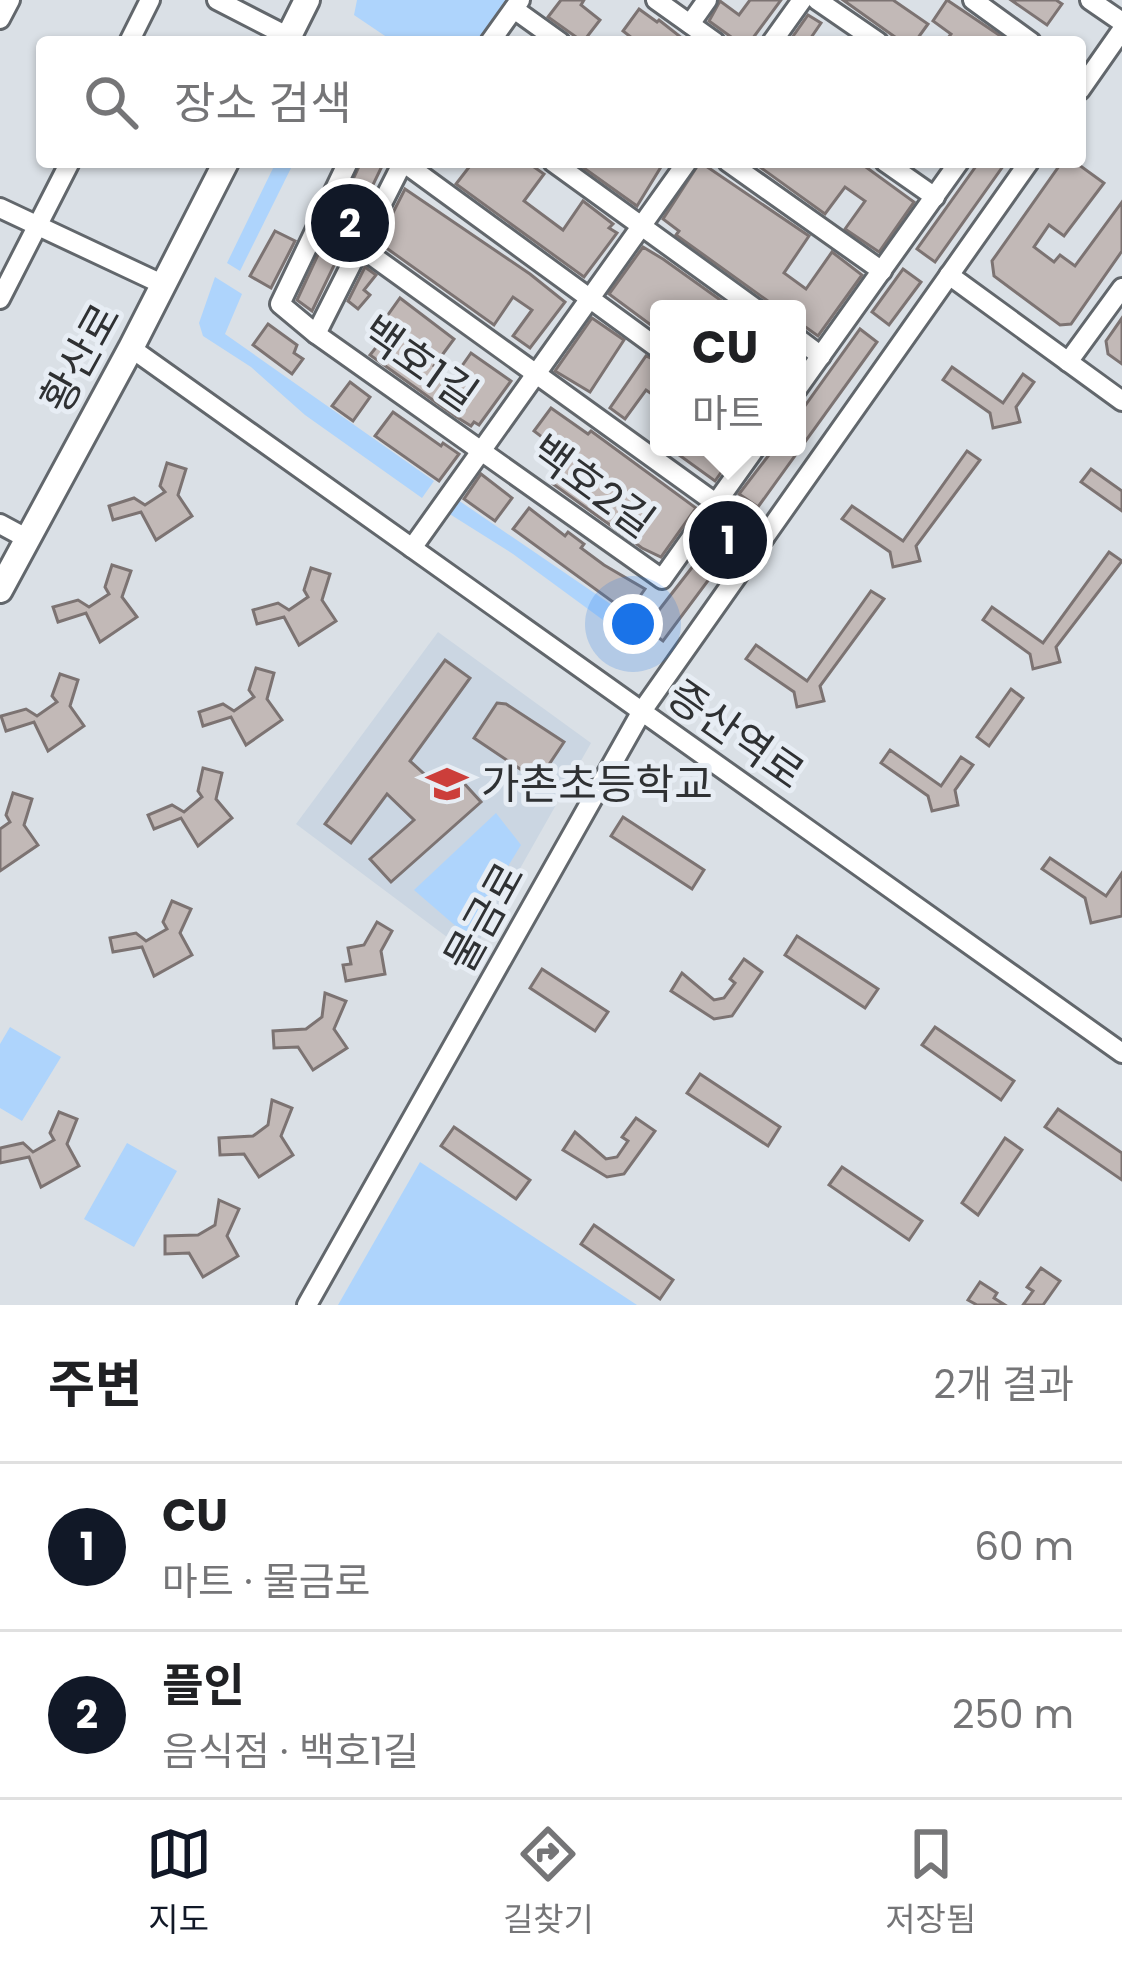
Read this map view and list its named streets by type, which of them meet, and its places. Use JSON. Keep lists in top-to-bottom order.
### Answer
{
  "streets": {
    "main road": ["황산로"],
    "street": [
      "백호1길",
      "백호2길",
      "증산역로",
      "물금로"
    ]
  },
  "crossings": [
    ["황산로", "증산역로"],
    ["백호1길", "백호2길"],
    ["증산역로", "물금로"]
  ],
  "places": {
    "school or university": ["가촌초등학교"]
  },
  "page": {
    "search": "장소 검색",
    "pins": ["2", "1"],
    "popup": ["CU", "마트"],
    "heading": ["주변", "2개 결과"],
    "list": [
      {
        "mark": "1",
        "name": "CU",
        "note": "마트 · 물금로",
        "value": "60 m"
      },
      {
        "mark": "2",
        "name": "플인",
        "note": "음식점 · 백호1길",
        "value": "250 m"
      }
    ],
    "nav": ["지도", "길찾기", "저장됨"]
  }
}
